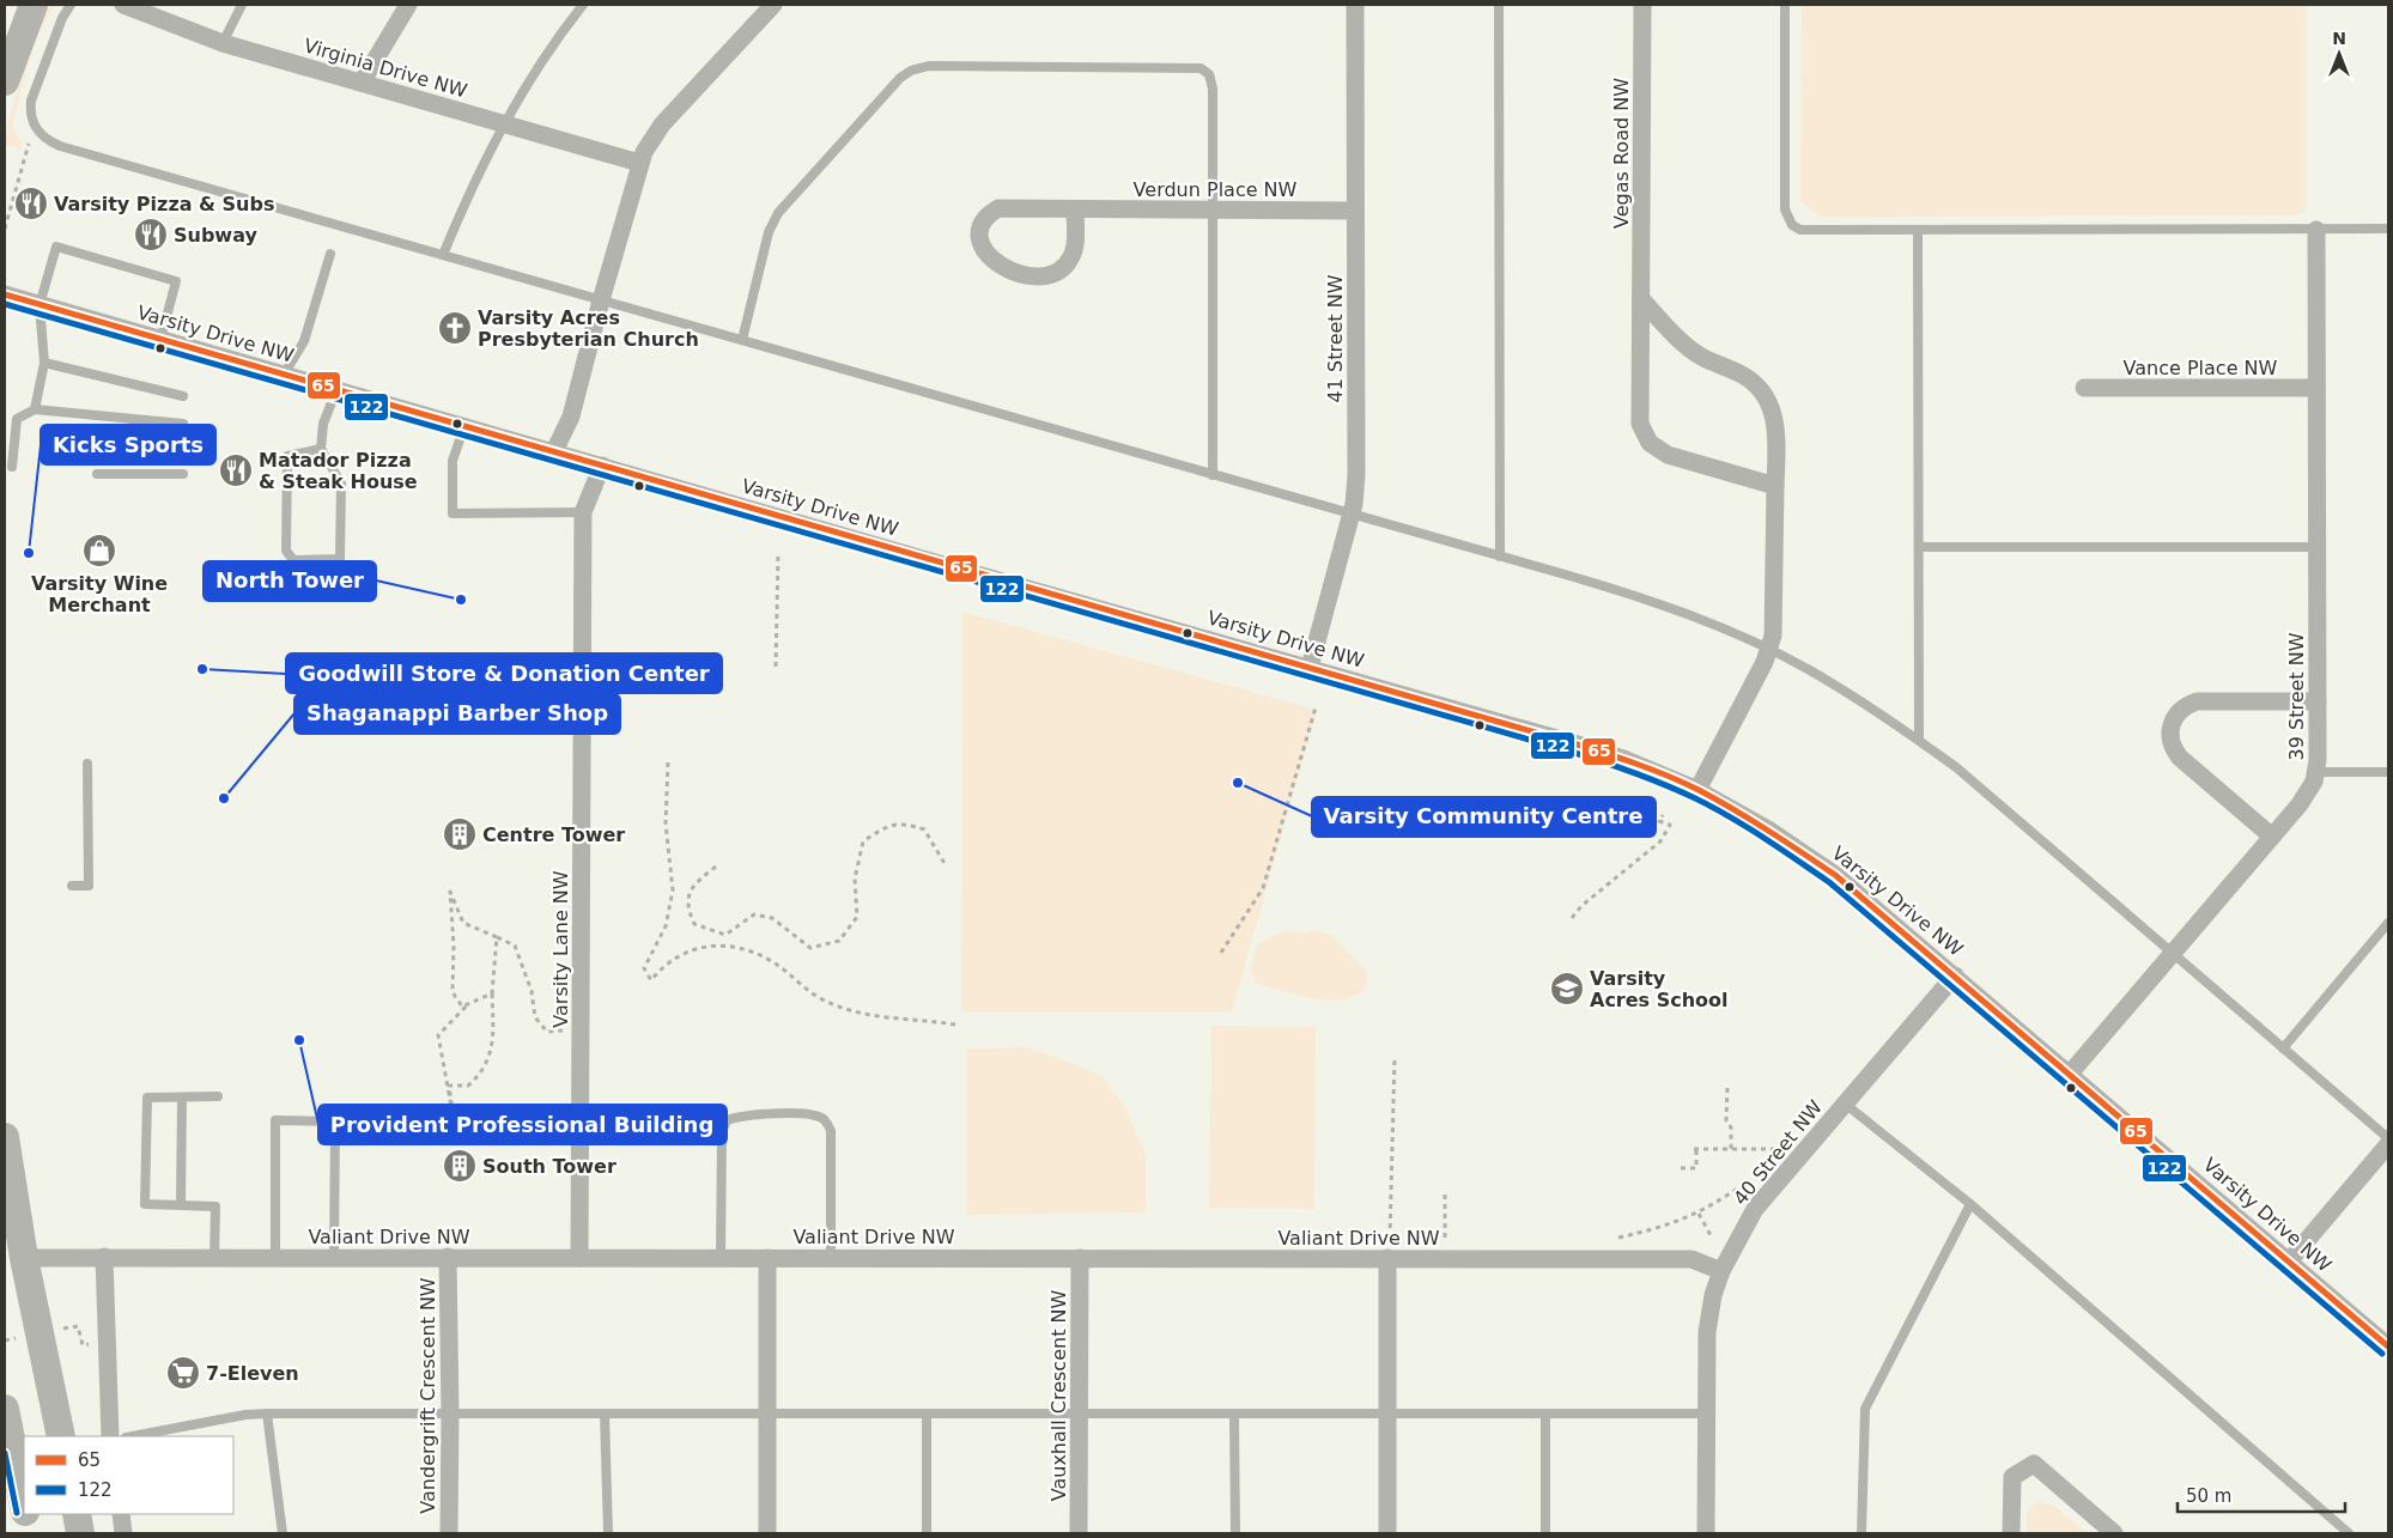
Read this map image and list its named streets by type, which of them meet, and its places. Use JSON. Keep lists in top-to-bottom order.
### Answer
{
  "streets": {
    "street": [
      "Virginia Drive NW",
      "Vegas Road NW",
      "Verdun Place NW",
      "Varsity Drive NW",
      "41 Street NW",
      "Vance Place NW",
      "39 Street NW",
      "Varsity Lane NW",
      "40 Street NW",
      "Valiant Drive NW",
      "Vandergrift Crescent NW",
      "Vauxhall Crescent NW"
    ]
  },
  "crossings": [
    ["Verdun Place NW", "41 Street NW"],
    ["Varsity Drive NW", "41 Street NW"],
    ["Varsity Drive NW", "39 Street NW"],
    ["Varsity Drive NW", "Varsity Lane NW"],
    ["Varsity Drive NW", "40 Street NW"],
    ["Vance Place NW", "39 Street NW"],
    ["Varsity Lane NW", "Valiant Drive NW"],
    ["40 Street NW", "Valiant Drive NW"],
    ["Valiant Drive NW", "Vandergrift Crescent NW"],
    ["Valiant Drive NW", "Vauxhall Crescent NW"]
  ],
  "places": {
    "restaurant": ["Varsity Pizza & Subs", "Subway", "Matador Pizza & Steak House"],
    "church": ["Varsity Acres Presbyterian Church"],
    "shop": ["Varsity Wine Merchant"],
    "other": [
      "Kicks Sports",
      "North Tower",
      "Goodwill Store & Donation Center",
      "Varsity Community Centre",
      "Shaganappi Barber Shop",
      "Provident Professional Building"
    ],
    "building": ["Centre Tower", "South Tower"],
    "school or university": ["Varsity Acres School"],
    "supermarket": ["7-Eleven"]
  },
  "lines": ["transit line 65", "transit line 122"],
  "legend": ["65", "122"],
  "scale_bar": "50 m",
  "north": "top"
}
